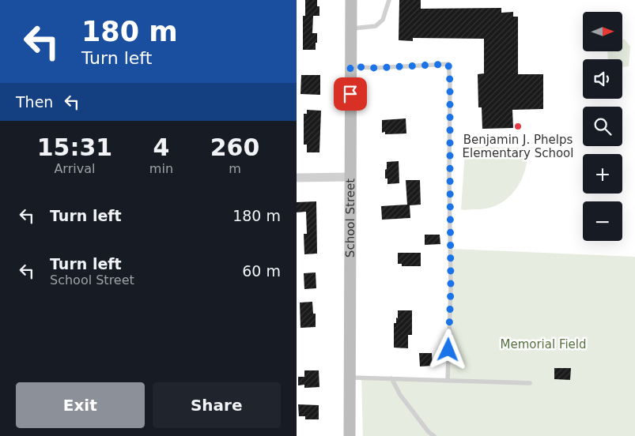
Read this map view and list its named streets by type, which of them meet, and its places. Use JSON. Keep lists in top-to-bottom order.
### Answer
{
  "streets": {
    "street": ["School Street"]
  },
  "parks": ["Memorial Field"],
  "places": ["Benjamin J. Phelps Elementary School"],
  "north": "right",
  "page": {
    "turn": ["180 m", "Turn left"],
    "map_buttons": ["+", "−"],
    "then": "Then",
    "eta": [
      "15:31",
      "Arrival",
      "4",
      "min",
      "260",
      "m"
    ],
    "list": [
      {
        "name": "Turn left",
        "value": "180 m"
      },
      {
        "name": "Turn left",
        "note": "School Street",
        "value": "60 m"
      }
    ],
    "buttons": ["Exit", "Share"]
  }
}
